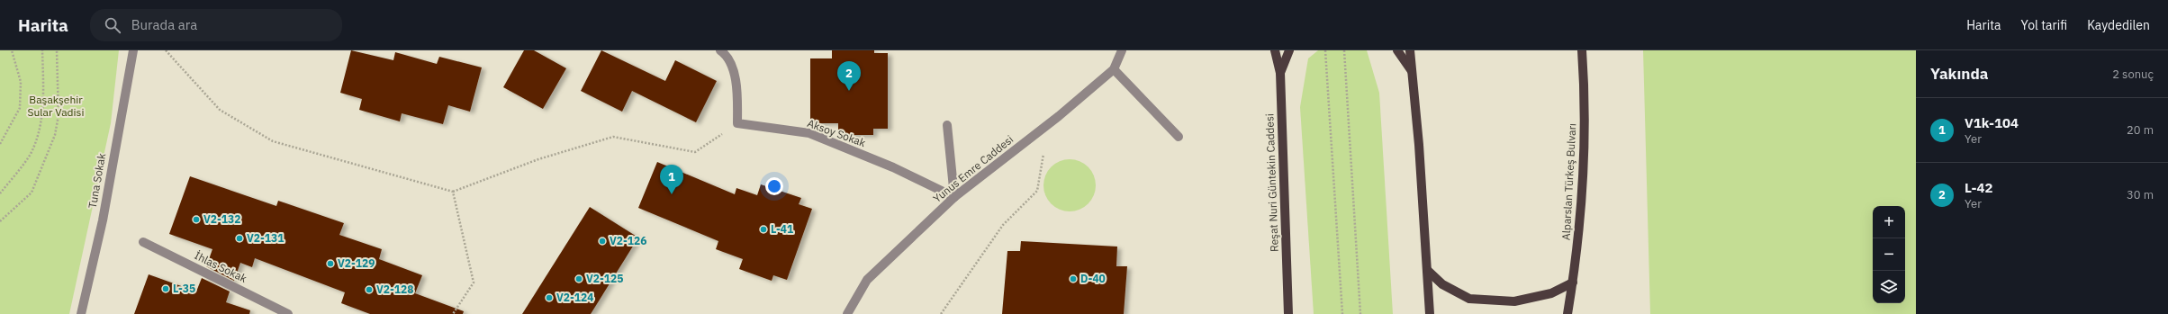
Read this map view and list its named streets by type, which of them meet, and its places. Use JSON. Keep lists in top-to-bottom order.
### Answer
{
  "streets": {
    "main road": ["Alparslan Türkeş Bulvarı", "Reşat Nuri Güntekin Caddesi"],
    "street": [
      "Aksoy Sokak",
      "Yunus Emre Caddesi",
      "Tuna Sokak",
      "İhlas Sokak"
    ]
  },
  "crossings": [
    ["Aksoy Sokak", "Yunus Emre Caddesi"]
  ],
  "parks": ["Başakşehir Sular Vadisi"],
  "places": [
    "V2-132",
    "L-41",
    "V2-131",
    "V2-126",
    "V2-129",
    "V2-125",
    "D-40",
    "L-35",
    "V2-128",
    "V2-124"
  ],
  "page": {
    "header": "Harita",
    "search": "Burada ara",
    "nav": ["Harita", "Yol tarifi", "Kaydedilen"],
    "heading": ["Yakında", "2 sonuç"],
    "pins": ["2", "1"],
    "list": [
      {
        "mark": "1",
        "name": "V1k-104",
        "note": "Yer",
        "value": "20 m"
      },
      {
        "mark": "2",
        "name": "L-42",
        "note": "Yer",
        "value": "30 m"
      }
    ],
    "map_buttons": ["+", "−"]
  }
}
